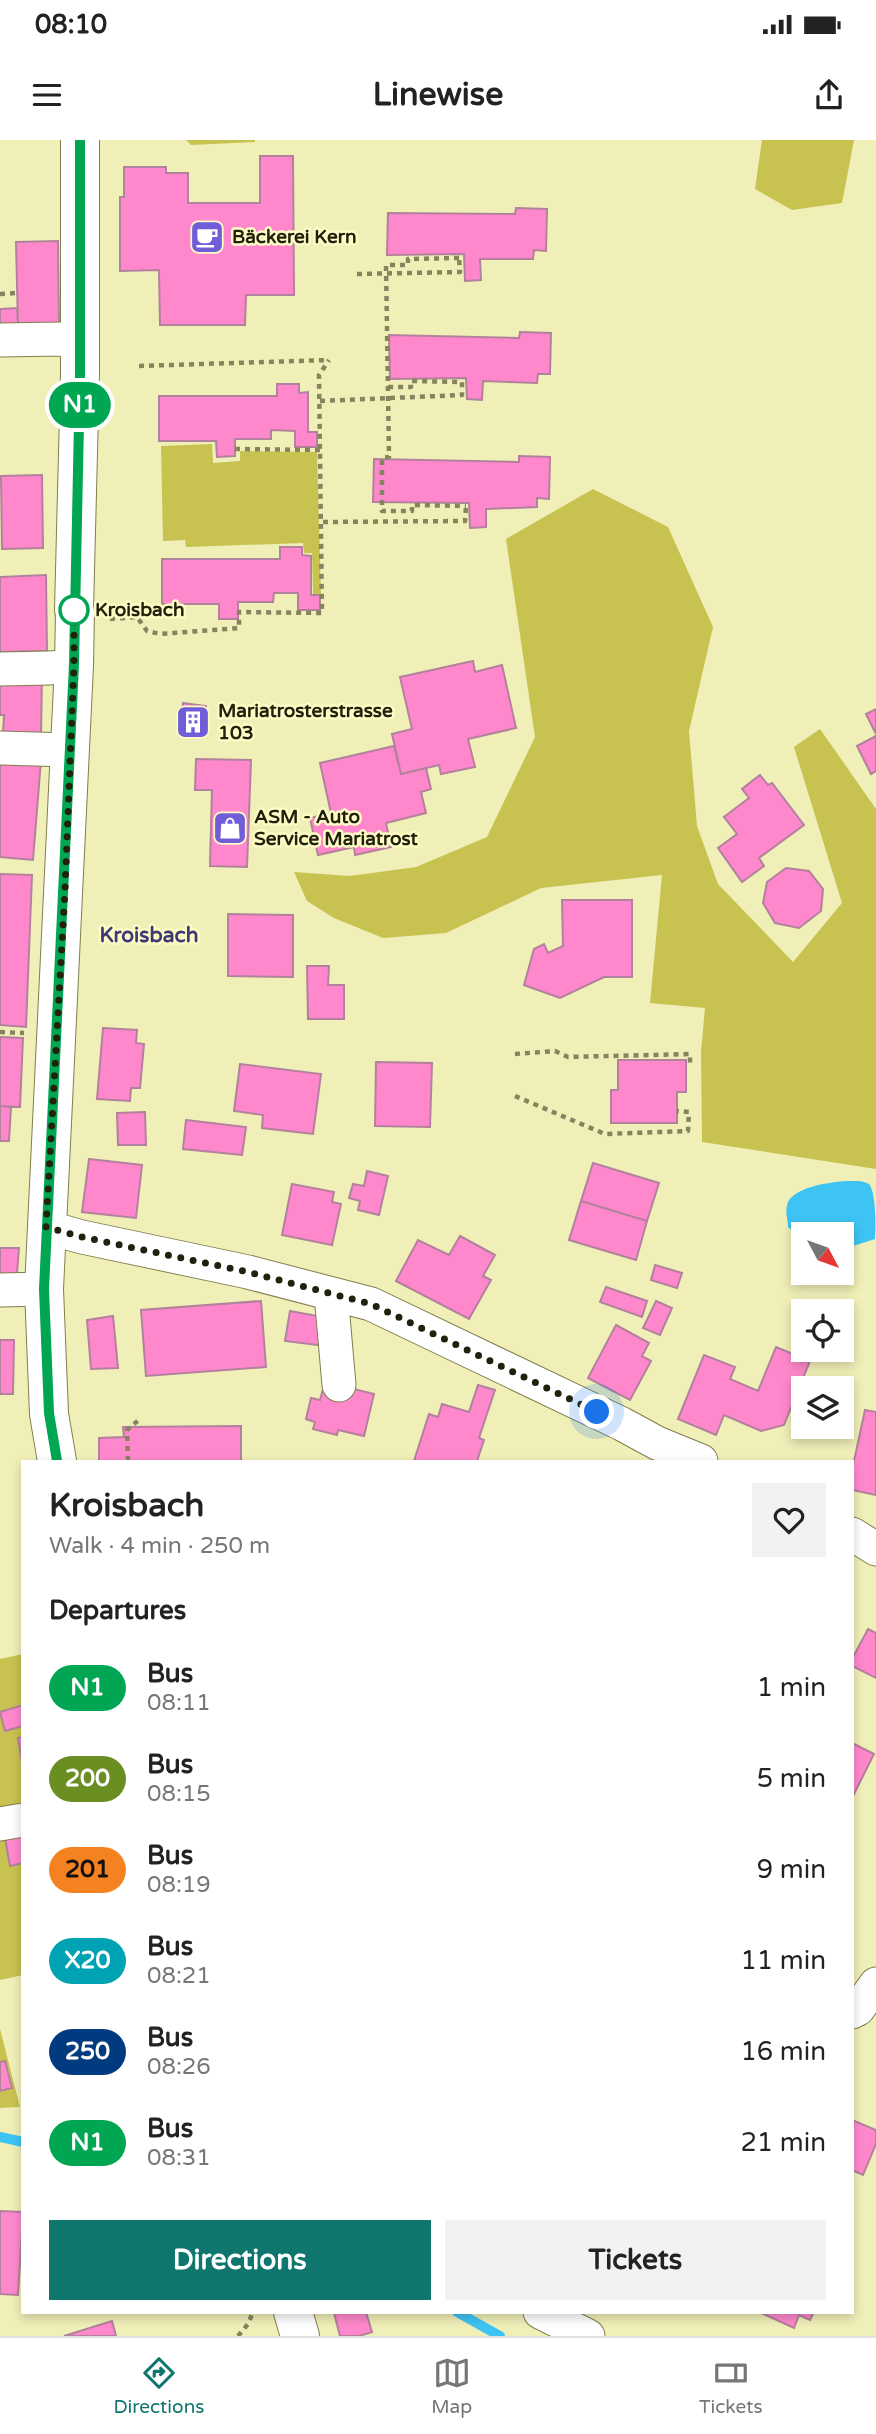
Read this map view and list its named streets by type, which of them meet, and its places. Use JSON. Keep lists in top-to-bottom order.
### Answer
{
  "districts": ["Kroisbach"],
  "places": {
    "cafe": ["Bäckerei Kern"],
    "other": ["Kroisbach"],
    "building": ["Mariatrosterstrasse 103"],
    "shop": ["ASM - Auto Service Mariatrost"]
  },
  "lines": ["bus line N1"],
  "north": "bottom right",
  "page": {
    "status": "08:10",
    "header": "Linewise",
    "on_map": "N1",
    "heading": [
      ["Kroisbach", "Walk · 4 min · 250 m"],
      "Departures"
    ],
    "list": [
      {
        "mark": "N1",
        "name": "Bus",
        "note": "08:11",
        "value": "1 min"
      },
      {
        "mark": "200",
        "name": "Bus",
        "note": "08:15",
        "value": "5 min"
      },
      {
        "mark": "201",
        "name": "Bus",
        "note": "08:19",
        "value": "9 min"
      },
      {
        "mark": "X20",
        "name": "Bus",
        "note": "08:21",
        "value": "11 min"
      },
      {
        "mark": "250",
        "name": "Bus",
        "note": "08:26",
        "value": "16 min"
      },
      {
        "mark": "N1",
        "name": "Bus",
        "note": "08:31",
        "value": "21 min"
      }
    ],
    "buttons": ["Directions", "Tickets"],
    "tabs": ["Directions", "Map", "Tickets"]
  }
}
